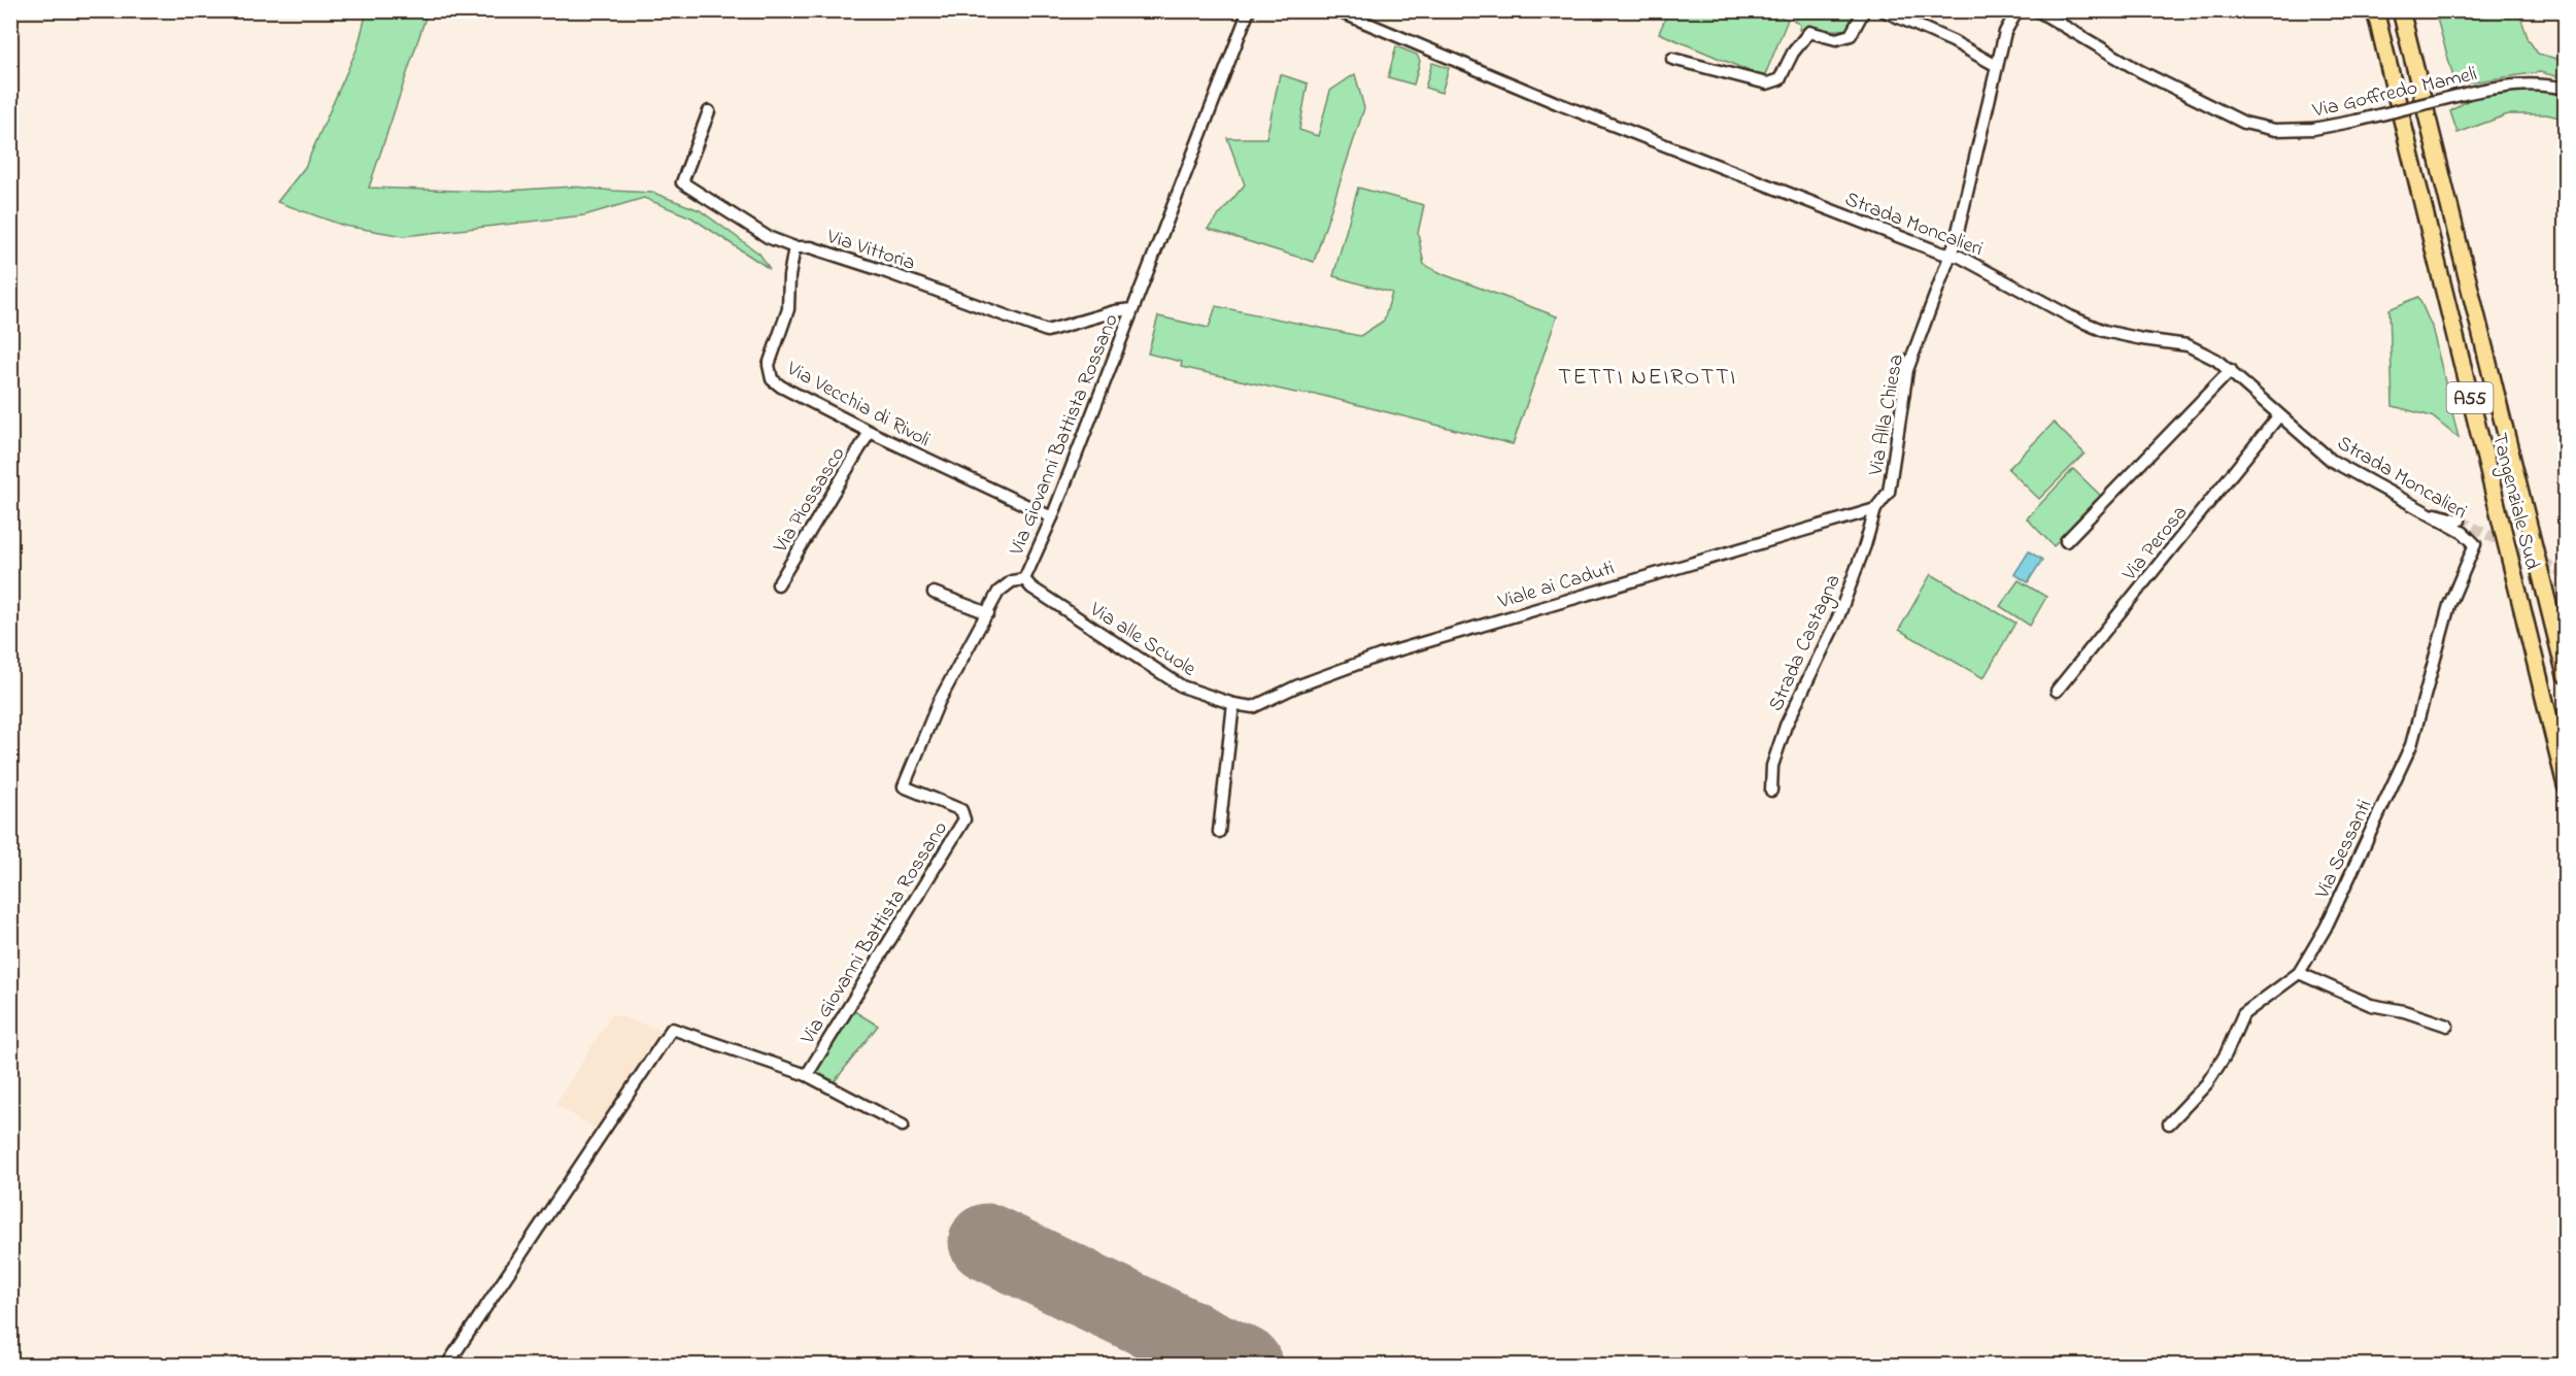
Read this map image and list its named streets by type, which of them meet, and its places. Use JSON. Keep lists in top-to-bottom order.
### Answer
{
  "streets": {
    "highway": ["A55", "Tangenziale Sud"],
    "street": [
      "Via Goffredo Mameli",
      "Strada Moncalieri",
      "Via Vittoria",
      "Via Vecchia di Rivoli",
      "Via Alla Chiesa",
      "Via Giovanni Battista Rossano",
      "Via Piossasco",
      "Via Perosa",
      "Viale ai Caduti",
      "Via alle Scuole",
      "Strada Castagna",
      "Via Sessanti"
    ]
  },
  "crossings": [
    ["Strada Moncalieri", "Via Alla Chiesa"],
    ["Strada Moncalieri", "Via Perosa"],
    ["Strada Moncalieri", "Via Sessanti"],
    ["Via Vittoria", "Via Vecchia di Rivoli"],
    ["Via Vittoria", "Via Giovanni Battista Rossano"],
    ["Via Vecchia di Rivoli", "Via Giovanni Battista Rossano"],
    ["Via Vecchia di Rivoli", "Via Piossasco"],
    ["Via Alla Chiesa", "Viale ai Caduti"],
    ["Via Alla Chiesa", "Strada Castagna"],
    ["Via Giovanni Battista Rossano", "Via alle Scuole"],
    ["Viale ai Caduti", "Via alle Scuole"],
    ["Viale ai Caduti", "Strada Castagna"]
  ],
  "districts": ["TETTI NEIROTTI"]
}
